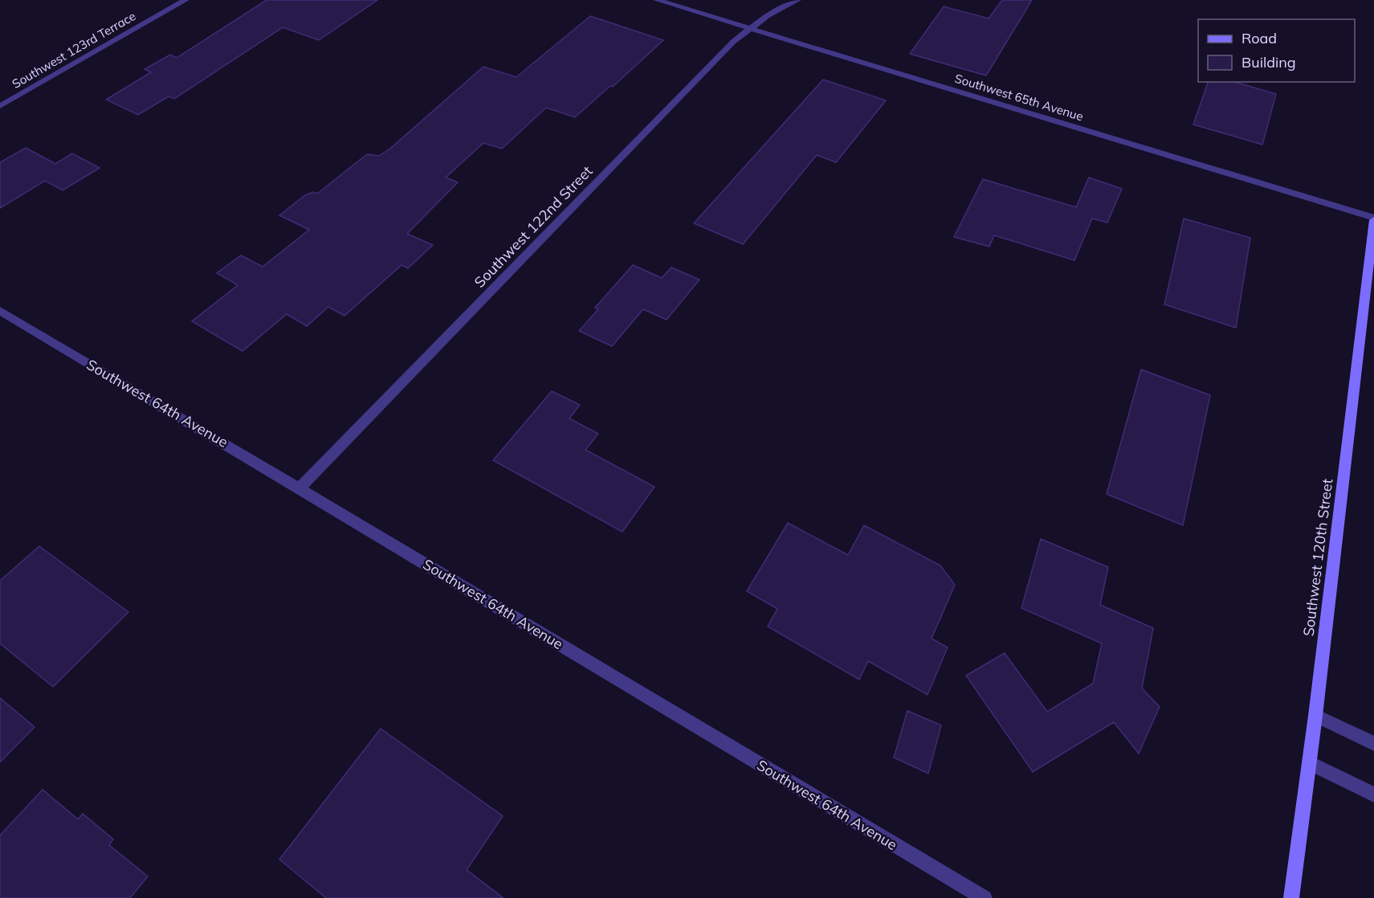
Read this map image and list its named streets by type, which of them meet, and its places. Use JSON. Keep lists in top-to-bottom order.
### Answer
{
  "streets": {
    "street": [
      "Southwest 123rd Terrace",
      "Southwest 65th Avenue",
      "Southwest 122nd Street",
      "Southwest 64th Avenue",
      "Southwest 120th Street"
    ]
  },
  "crossings": [
    ["Southwest 65th Avenue", "Southwest 122nd Street"],
    ["Southwest 65th Avenue", "Southwest 120th Street"],
    ["Southwest 122nd Street", "Southwest 64th Avenue"]
  ],
  "legend": ["Road", "Building"]
}
